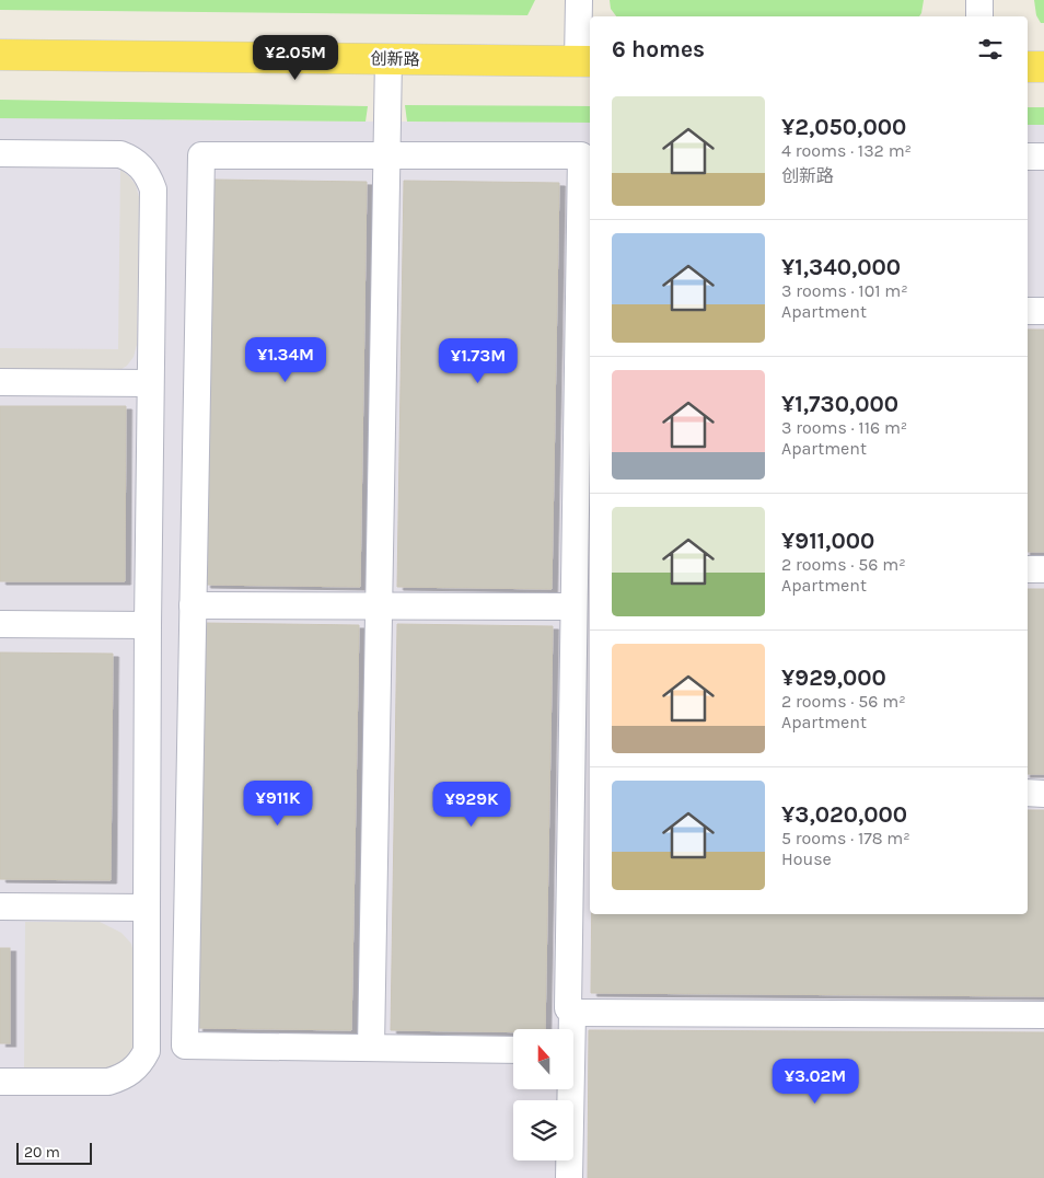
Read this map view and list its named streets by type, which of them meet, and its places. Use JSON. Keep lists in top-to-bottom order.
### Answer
{
  "streets": {
    "main road": ["创新路"]
  },
  "scale_bar": "20 m",
  "north": "top",
  "page": {
    "heading": "6 homes",
    "price": [
      "¥2.05M",
      "¥1.34M",
      "¥1.73M",
      "¥911K",
      "¥929K",
      "¥3.02M"
    ],
    "list": [
      {
        "name": "¥2,050,000",
        "note": "4 rooms · 132 m² · 创新路"
      },
      {
        "name": "¥1,340,000",
        "note": "3 rooms · 101 m² · Apartment"
      },
      {
        "name": "¥1,730,000",
        "note": "3 rooms · 116 m² · Apartment"
      },
      {
        "name": "¥911,000",
        "note": "2 rooms · 56 m² · Apartment"
      },
      {
        "name": "¥929,000",
        "note": "2 rooms · 56 m² · Apartment"
      },
      {
        "name": "¥3,020,000",
        "note": "5 rooms · 178 m² · House"
      }
    ],
    "scale": "20 m"
  }
}
